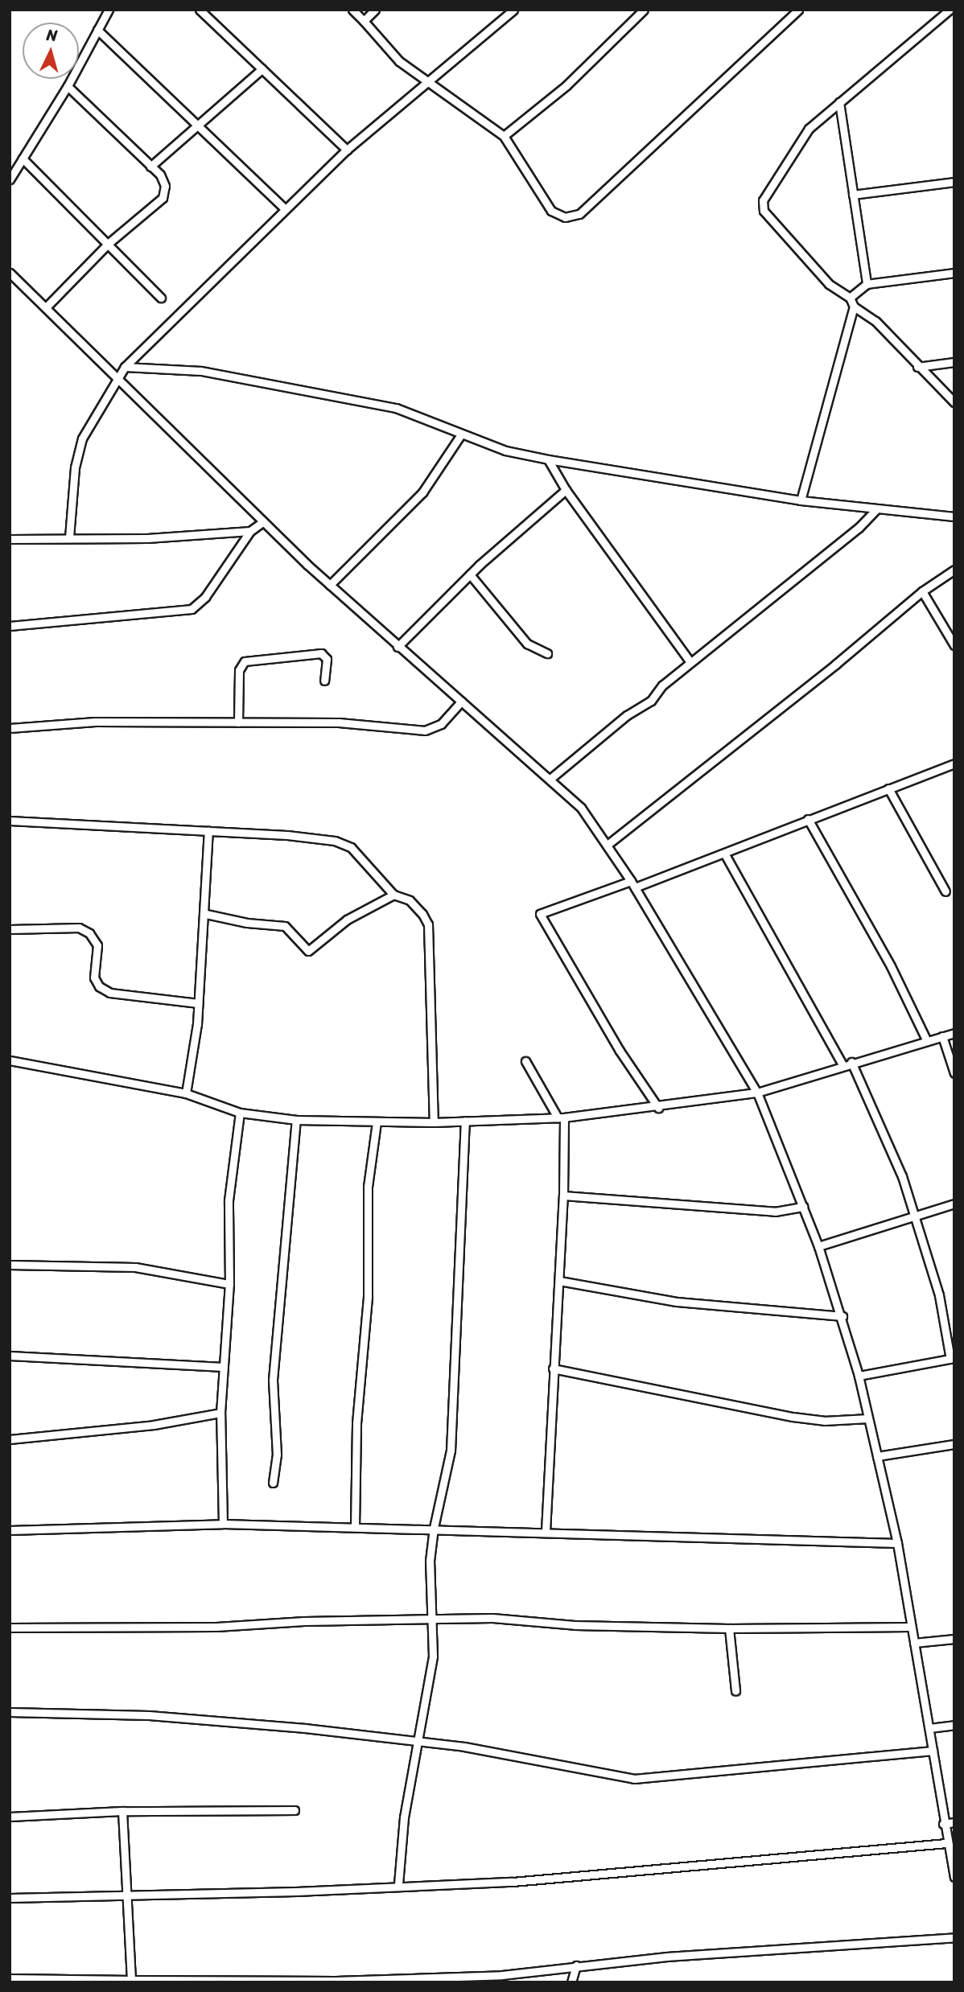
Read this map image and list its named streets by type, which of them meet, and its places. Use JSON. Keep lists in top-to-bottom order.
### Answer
{
  "north": "top"
}
